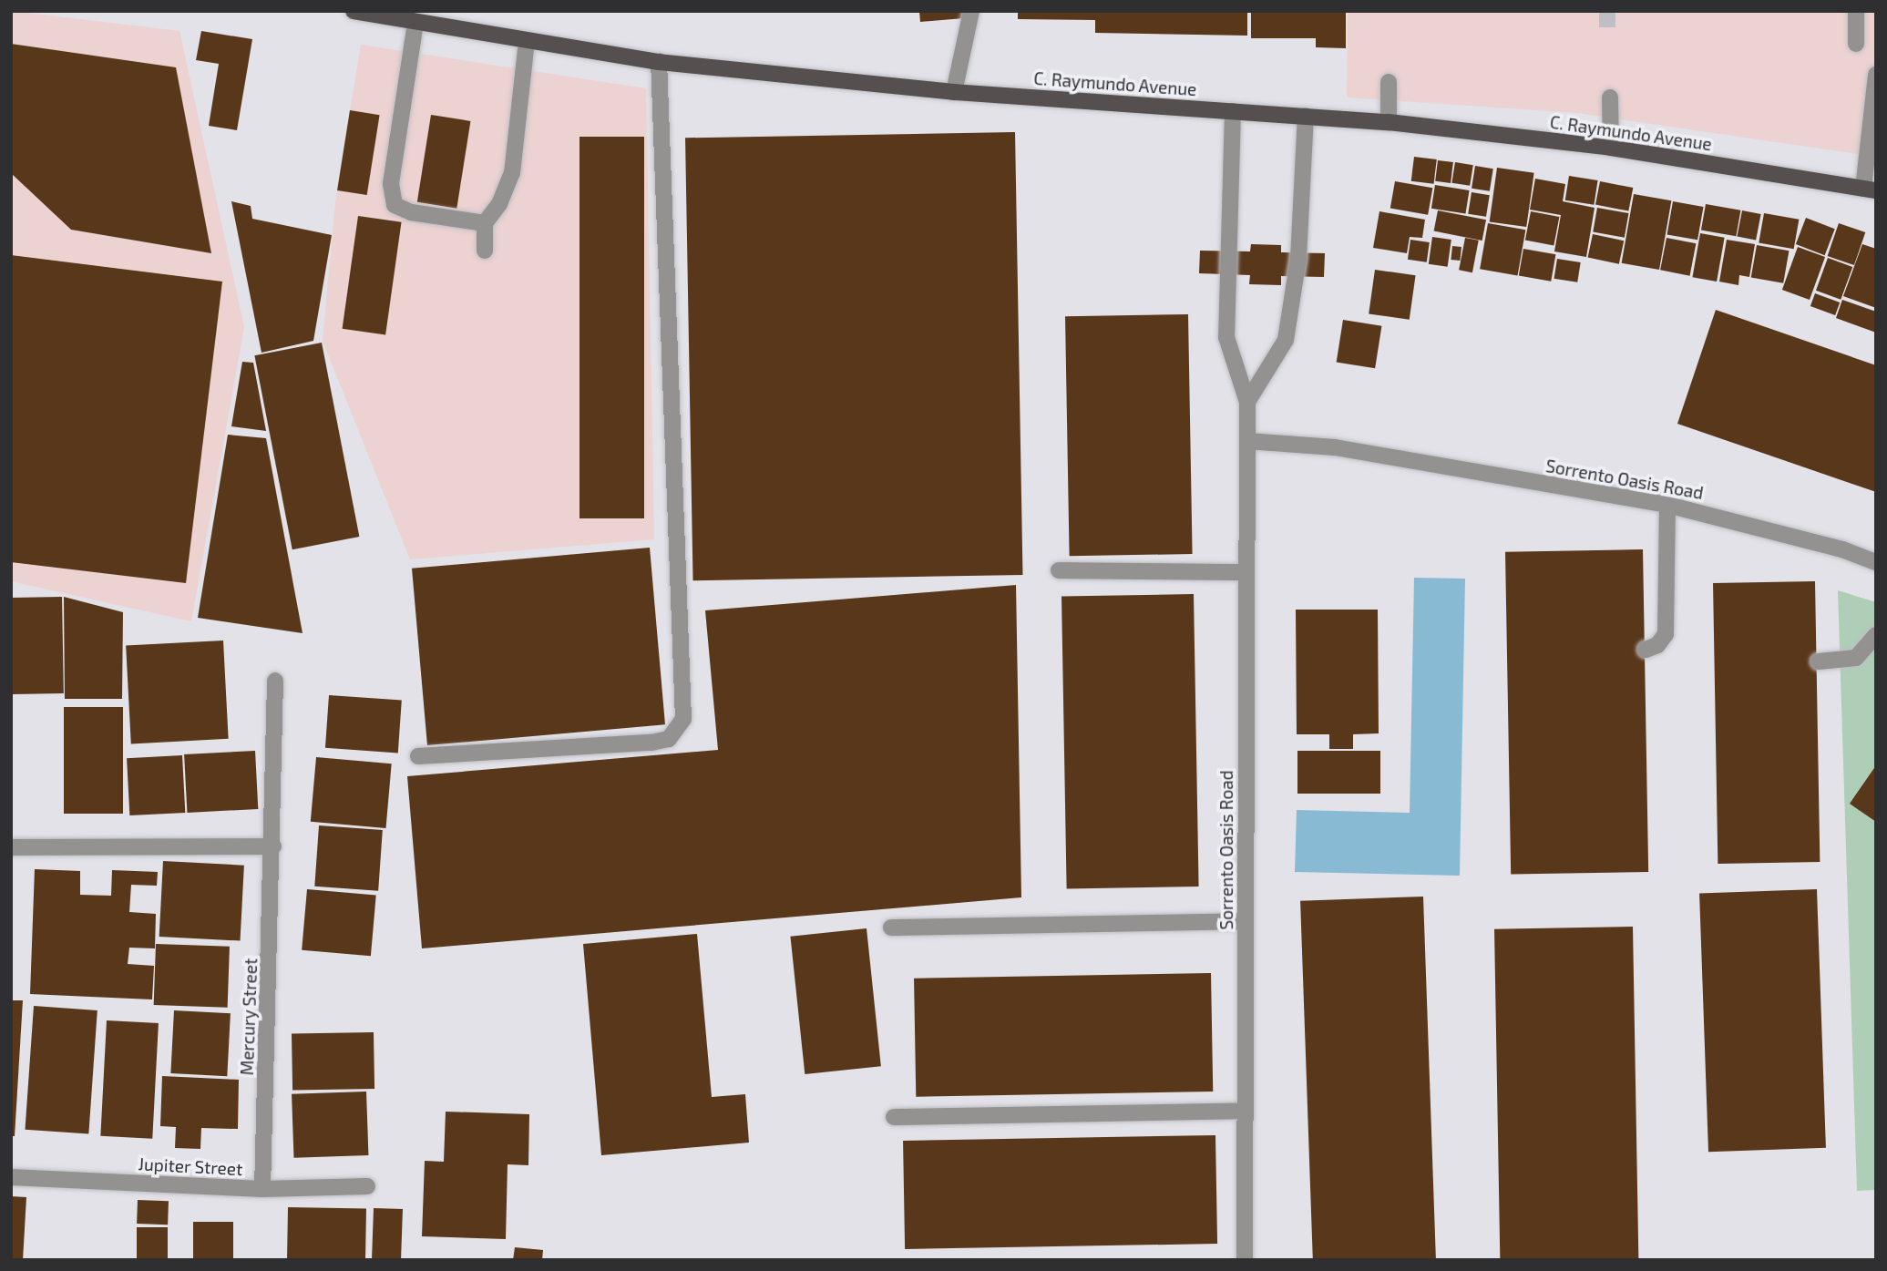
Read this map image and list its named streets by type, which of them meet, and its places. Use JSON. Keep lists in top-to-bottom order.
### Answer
{
  "streets": {
    "main road": ["C. Raymundo Avenue"],
    "street": ["Sorrento Oasis Road", "Mercury Street", "Jupiter Street"]
  },
  "crossings": [
    ["C. Raymundo Avenue", "Sorrento Oasis Road"],
    ["Mercury Street", "Jupiter Street"]
  ]
}
